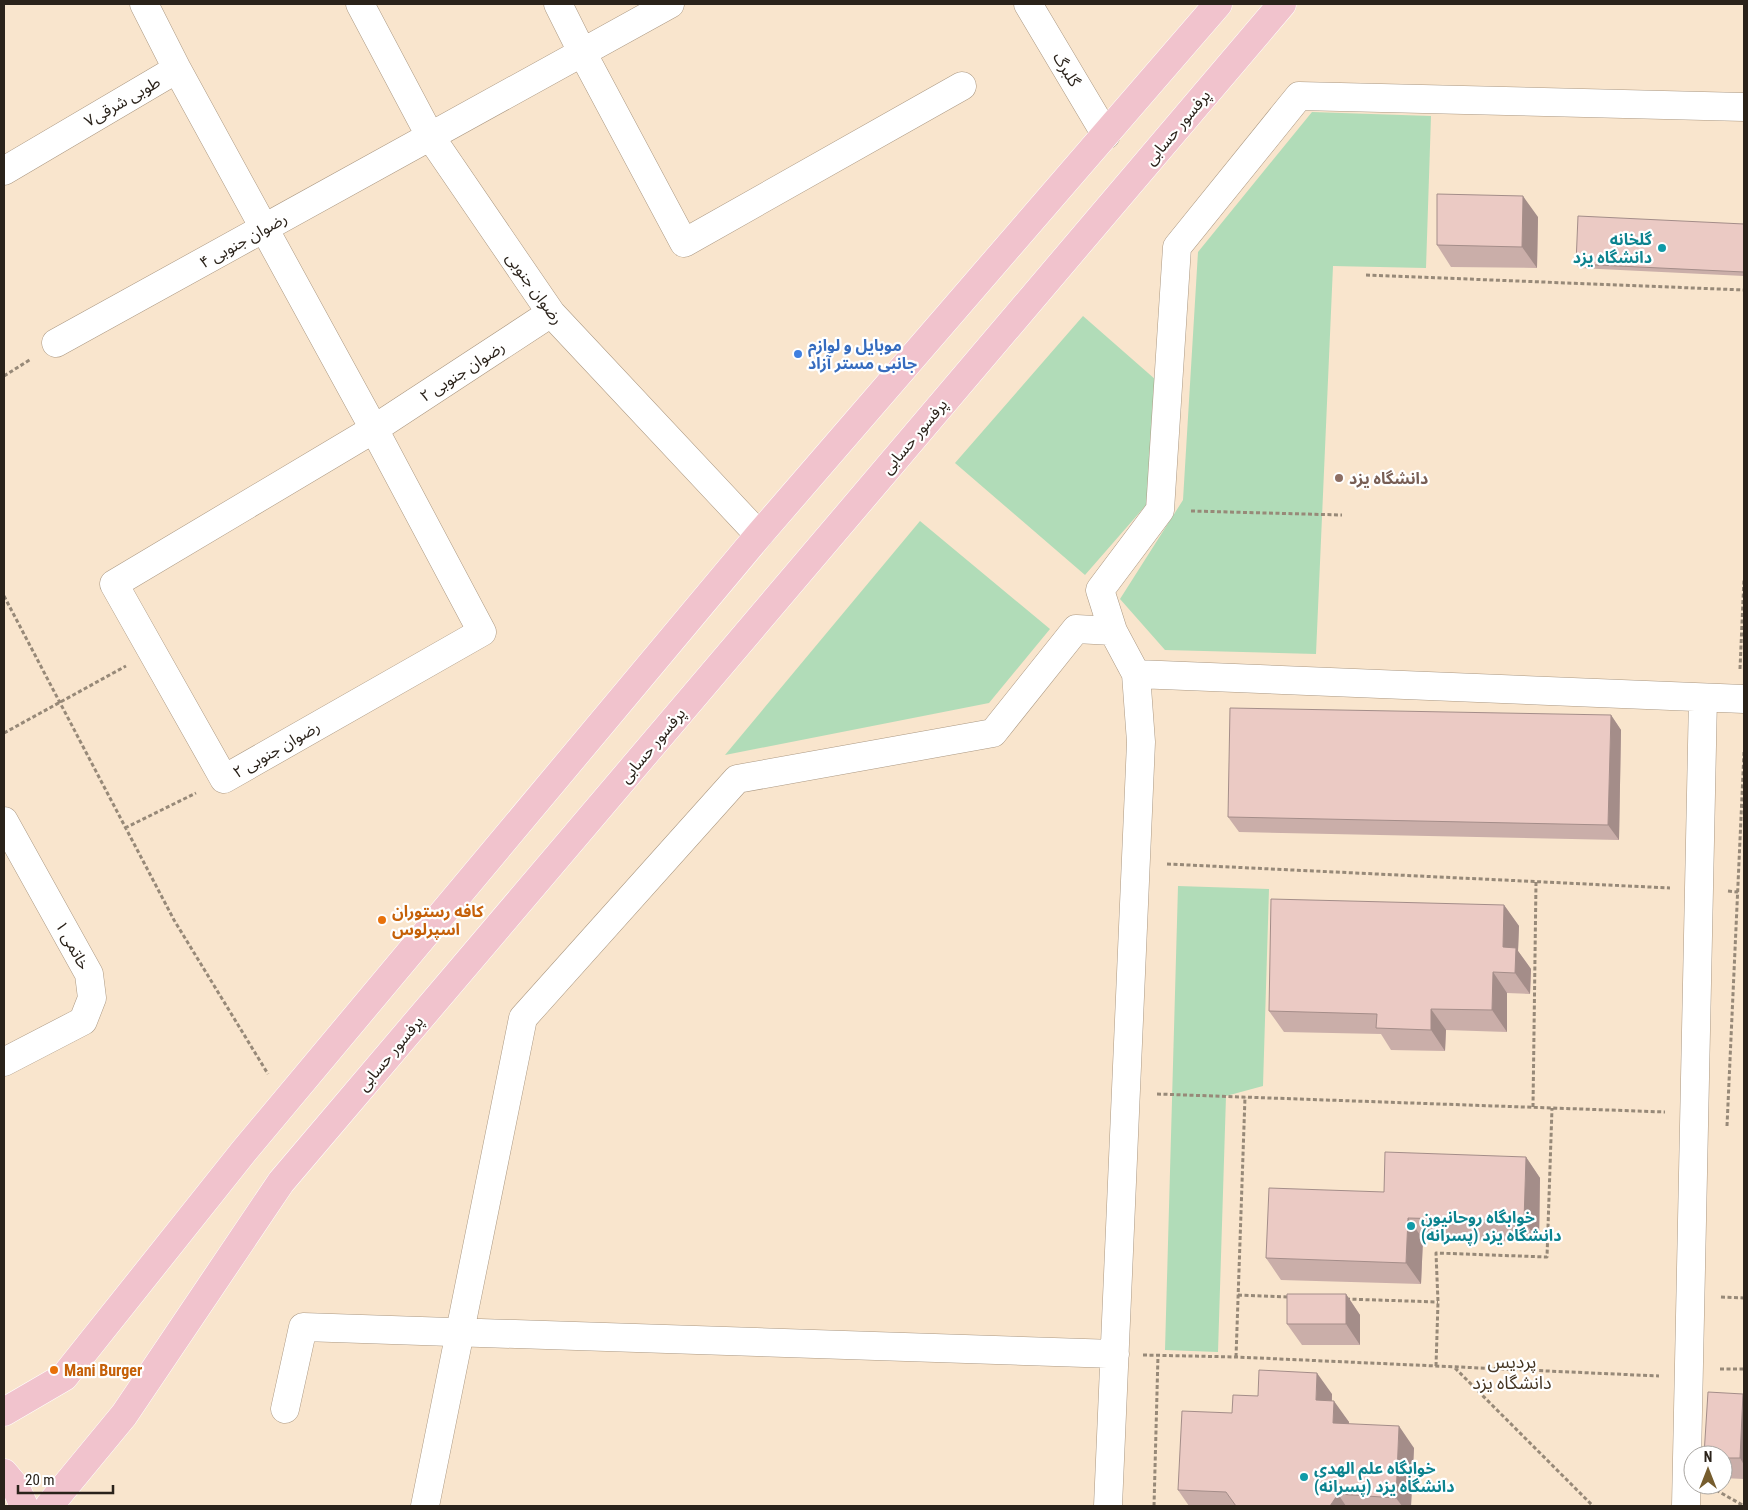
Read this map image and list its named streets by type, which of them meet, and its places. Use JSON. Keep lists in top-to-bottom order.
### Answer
{
  "streets": {
    "main road": ["پرفسور حسابی"],
    "street": [
      "گلبرگ",
      "طوبی شرقی۷",
      "رضوان جنوبی ۴",
      "رضوان جنوبی",
      "رضوان جنوبی ۲",
      "خاتمی ۱"
    ]
  },
  "crossings": [
    ["رضوان جنوبی ۴", "رضوان جنوبی"],
    ["رضوان جنوبی", "رضوان جنوبی ۲"]
  ],
  "districts": ["پردیس دانشگاه یزد"],
  "places": [
    "گلخانه دانشگاه یزد",
    "موبایل و لوازم جانبی مستر آزاد",
    "دانشگاه یزد",
    "کافه رستوران اسپرلوس",
    "خوابگاه روحانیون (پسرانه) دانشگاه یزد",
    "Mani Burger",
    "خوابگاه علم الهدی (پسرانه) دانشگاه یزد"
  ],
  "scale_bar": "20 m",
  "north": "top"
}
